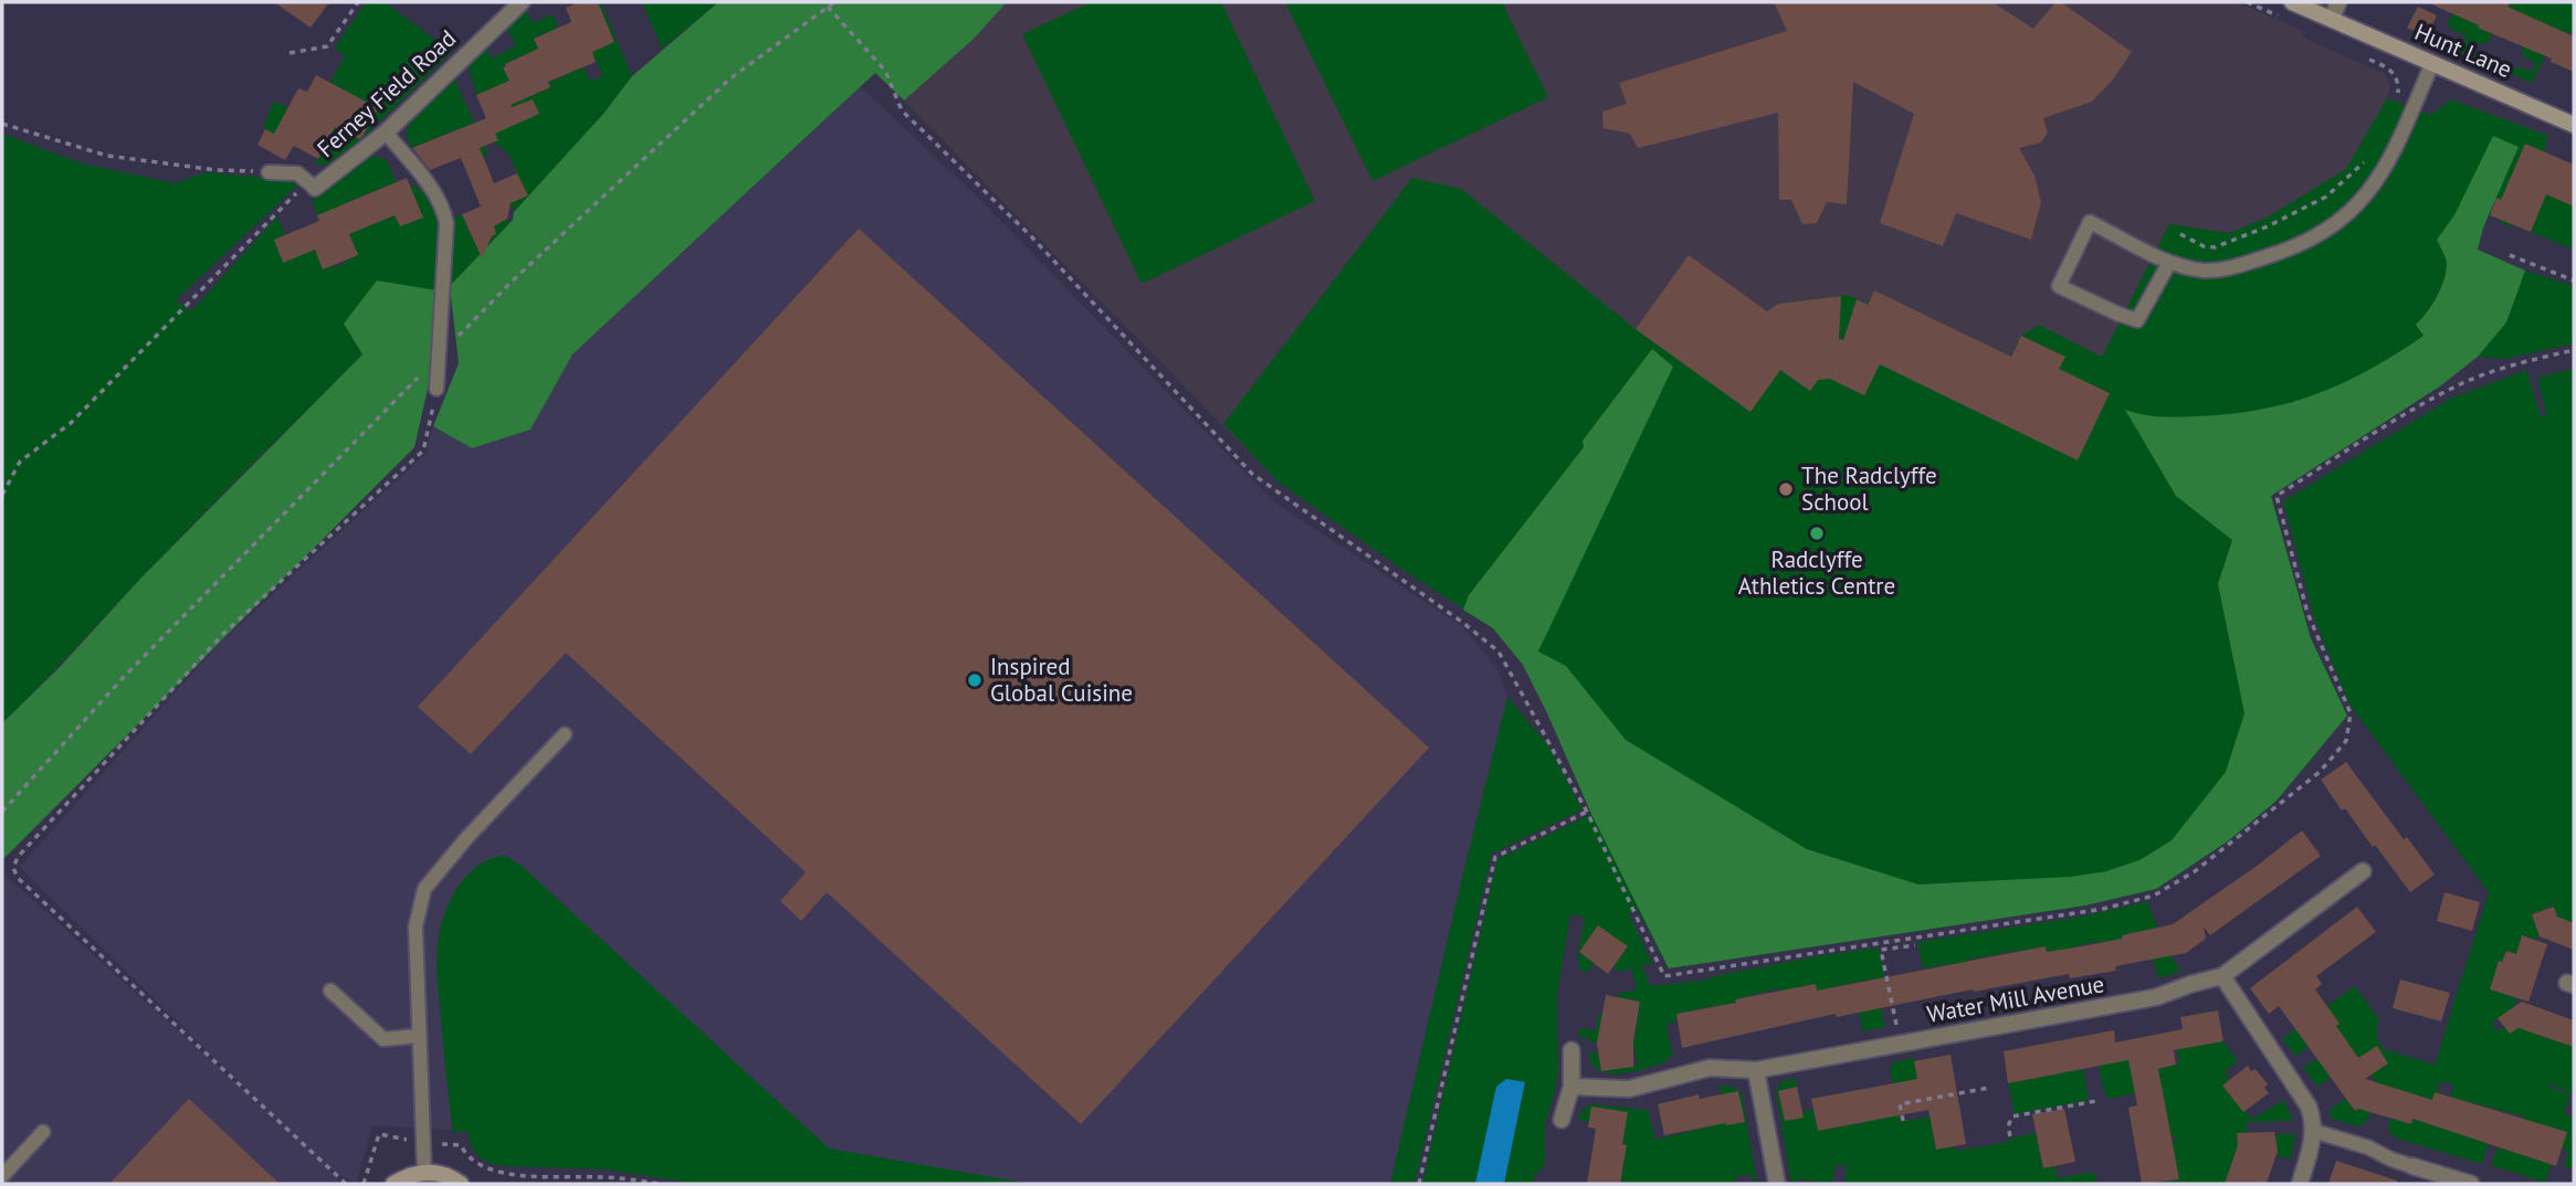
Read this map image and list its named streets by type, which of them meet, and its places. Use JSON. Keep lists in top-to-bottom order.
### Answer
{
  "streets": {
    "street": ["Hunt Lane", "Ferney Field Road", "Water Mill Avenue"]
  },
  "places": ["The Radclyffe School", "Radclyffe Athletics Centre", "Inspired Global Cuisine"]
}
